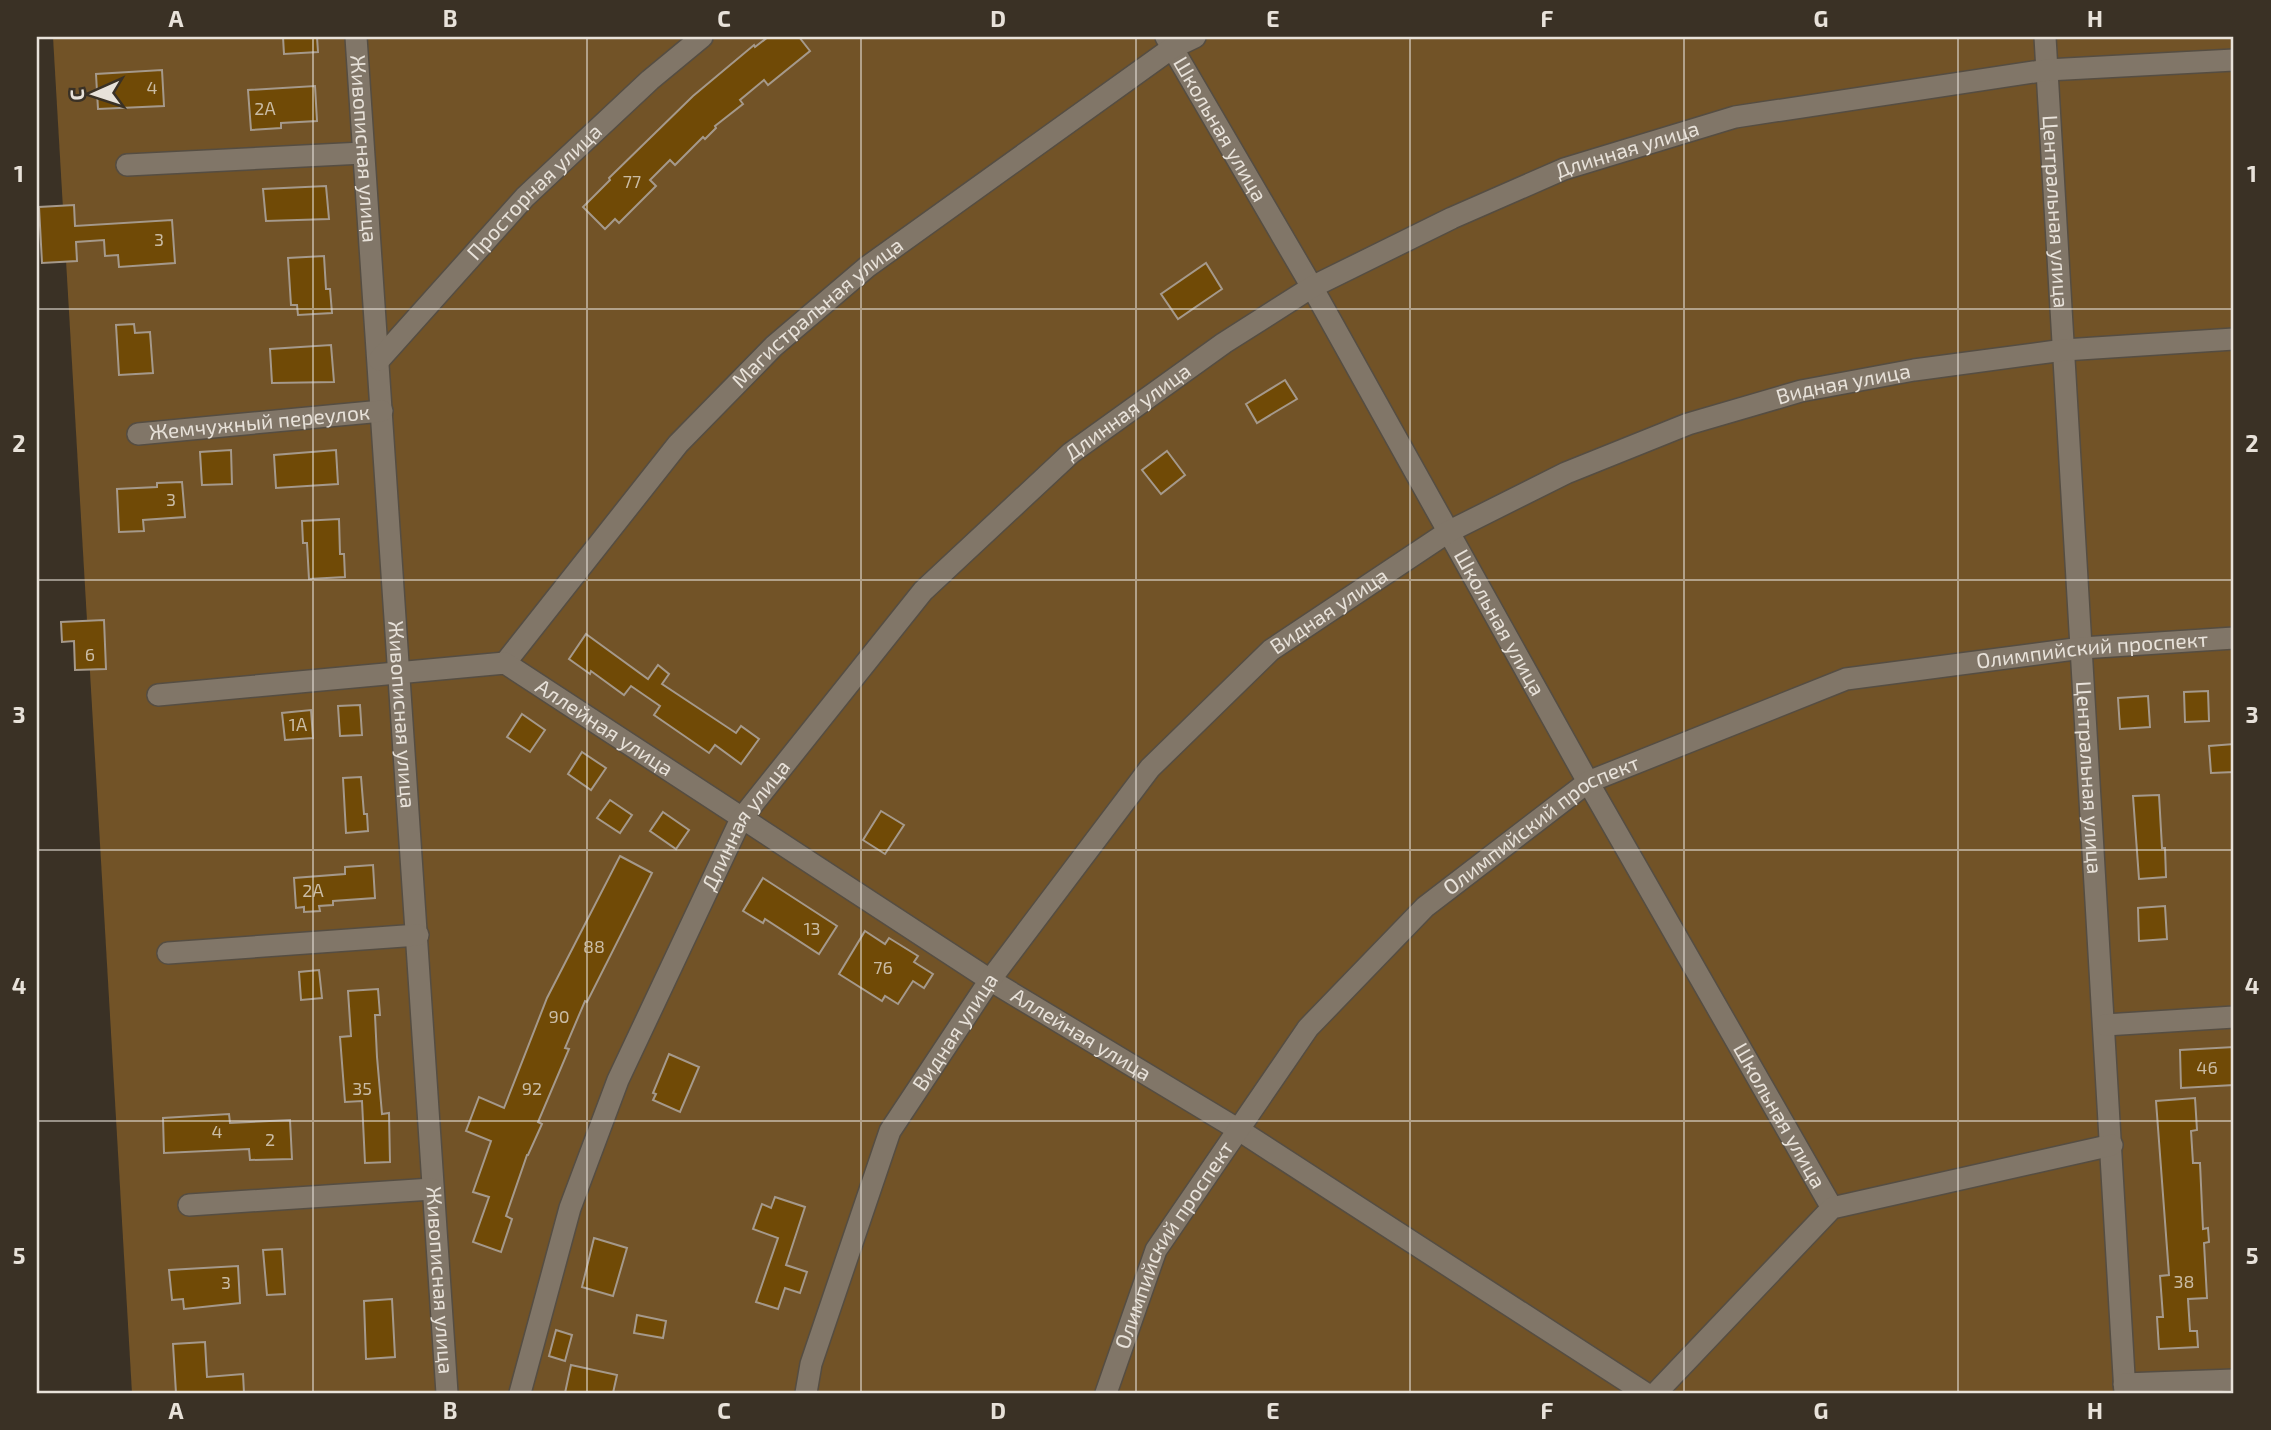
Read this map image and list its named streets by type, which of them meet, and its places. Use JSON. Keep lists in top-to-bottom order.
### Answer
{
  "streets": {
    "street": [
      "Школьная улица",
      "Живописная улица",
      "Длинная улица",
      "Просторная улица",
      "Центральная улица",
      "Магистральная улица",
      "Видная улица",
      "Жемчужный переулок",
      "Олимпийский проспект",
      "Аллейная улица"
    ]
  },
  "crossings": [
    ["Школьная улица", "Длинная улица"],
    ["Школьная улица", "Магистральная улица"],
    ["Школьная улица", "Видная улица"],
    ["Школьная улица", "Олимпийский проспект"],
    ["Живописная улица", "Просторная улица"],
    ["Живописная улица", "Жемчужный переулок"],
    ["Длинная улица", "Центральная улица"],
    ["Длинная улица", "Аллейная улица"],
    ["Центральная улица", "Видная улица"],
    ["Центральная улица", "Олимпийский проспект"],
    ["Магистральная улица", "Аллейная улица"],
    ["Видная улица", "Аллейная улица"],
    ["Олимпийский проспект", "Аллейная улица"]
  ],
  "house_numbers": [
    "4",
    "2А",
    "77",
    "3",
    "3",
    "6",
    "1А",
    "2А",
    "13",
    "88",
    "76",
    "90",
    "46",
    "35",
    "92",
    "4",
    "2",
    "38",
    "3"
  ],
  "north": "left",
  "grid": {
    "columns": [
      "A",
      "B",
      "C",
      "D",
      "E",
      "F",
      "G",
      "H"
    ],
    "rows": [
      "1",
      "2",
      "3",
      "4",
      "5"
    ]
  }
}
